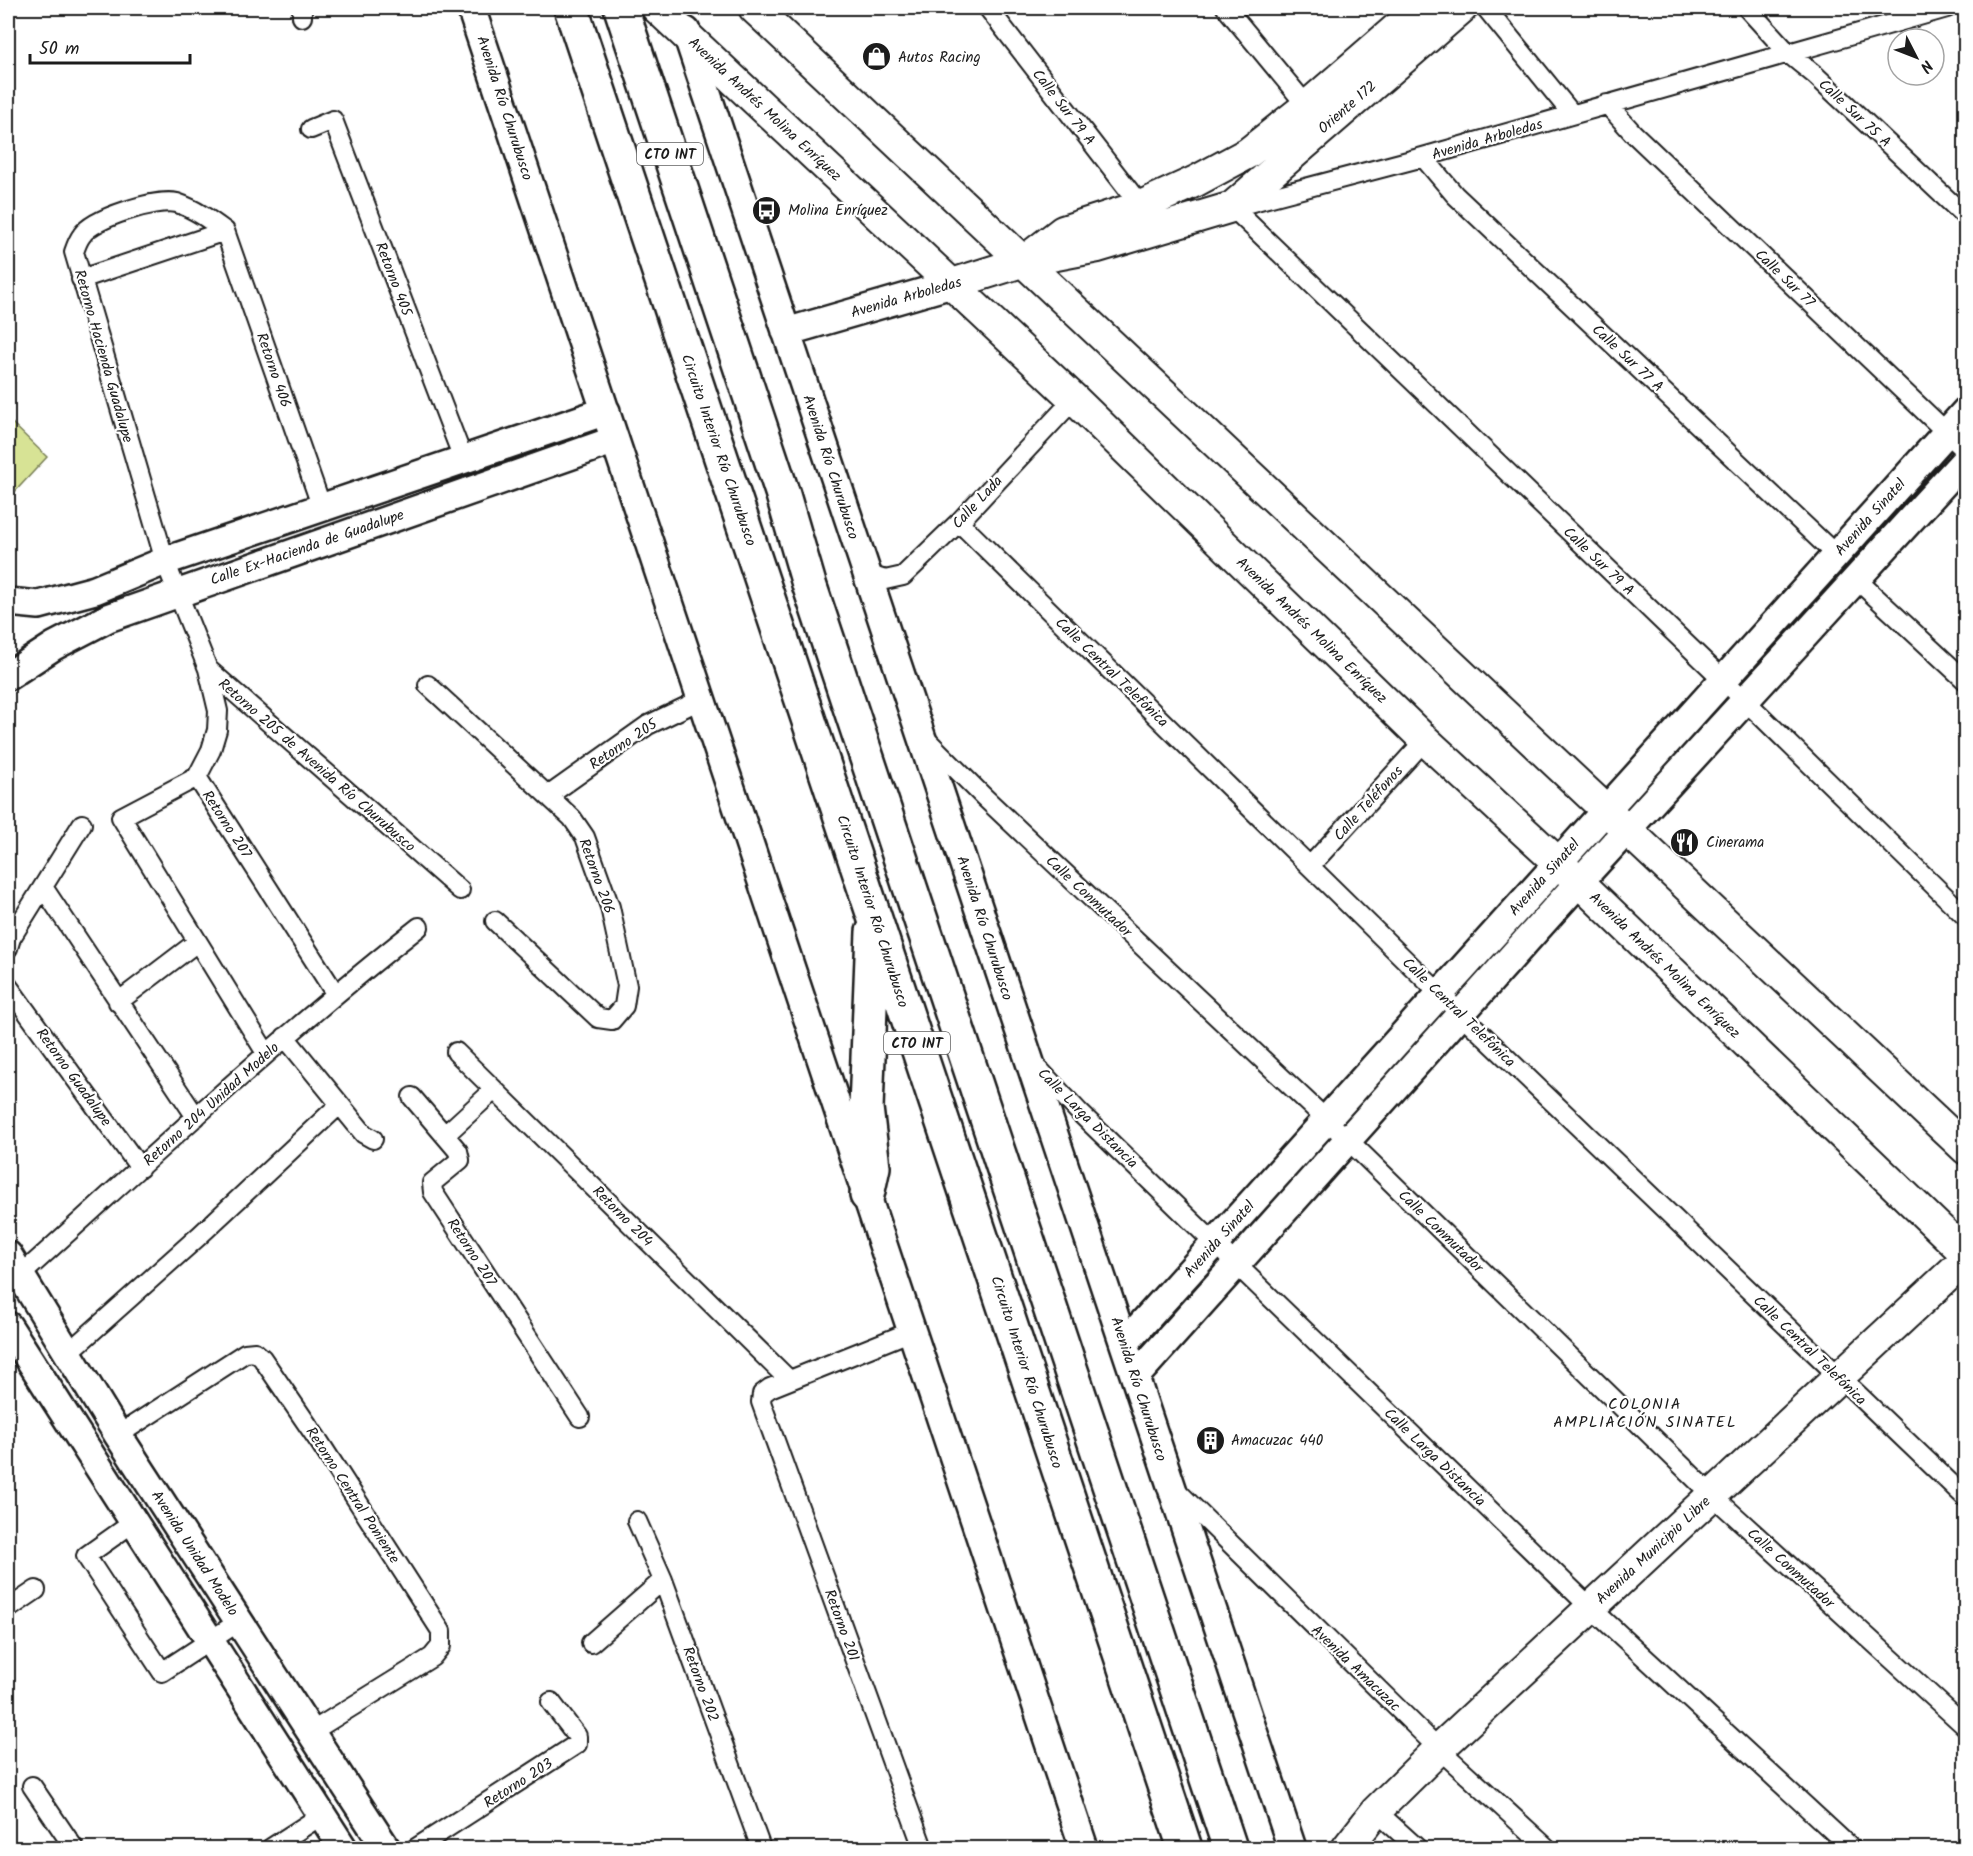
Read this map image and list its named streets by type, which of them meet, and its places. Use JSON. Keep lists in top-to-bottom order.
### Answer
{
  "streets": {
    "highway": ["CTO INT", "Circuito Interior Río Churubusco"],
    "main road": [
      "Oriente 172",
      "Avenida Andrés Molina Enríquez",
      "Avenida Arboledas",
      "Avenida Municipio Libre"
    ],
    "street": [
      "Calle Sur 79 A",
      "Avenida Río Churubusco",
      "Calle Sur 75 A",
      "Calle Sur 77",
      "Retorno 405",
      "Retorno Hacienda Guadalupe",
      "Calle Sur 77 A",
      "Retorno 406",
      "Calle Lada",
      "Avenida Sinatel",
      "Calle Ex-Hacienda de Guadalupe",
      "Calle Central Telefónica",
      "Retorno 205",
      "Retorno 205 de Avenida Río Churubusco",
      "Calle Teléfonos",
      "Retorno 207",
      "Retorno 206",
      "Calle Conmutador",
      "Retorno Guadalupe",
      "Retorno 204 Unidad Modelo",
      "Calle Larga Distancia",
      "Retorno 204",
      "Retorno Central Poniente",
      "Avenida Unidad Modelo",
      "Retorno 201",
      "Avenida Amacuzac",
      "Retorno 202",
      "Retorno 203"
    ]
  },
  "crossings": [
    ["Calle Sur 79 A", "Oriente 172"],
    ["Calle Sur 79 A", "Avenida Arboledas"],
    ["Calle Sur 79 A", "Avenida Sinatel"],
    ["Oriente 172", "Avenida Arboledas"],
    ["Avenida Río Churubusco", "Avenida Andrés Molina Enríquez"],
    ["Avenida Río Churubusco", "Avenida Arboledas"],
    ["Avenida Río Churubusco", "Calle Lada"],
    ["Avenida Río Churubusco", "Avenida Sinatel"],
    ["Avenida Río Churubusco", "Calle Ex-Hacienda de Guadalupe"],
    ["Avenida Río Churubusco", "Retorno 205"],
    ["Avenida Río Churubusco", "Calle Conmutador"],
    ["Avenida Río Churubusco", "Calle Larga Distancia"],
    ["Avenida Río Churubusco", "Avenida Amacuzac"],
    ["Avenida Andrés Molina Enríquez", "Avenida Arboledas"],
    ["Avenida Andrés Molina Enríquez", "Calle Lada"],
    ["Avenida Andrés Molina Enríquez", "Avenida Sinatel"],
    ["Avenida Andrés Molina Enríquez", "Calle Teléfonos"],
    ["Calle Sur 75 A", "Avenida Arboledas"],
    ["Avenida Arboledas", "Calle Sur 77"],
    ["Avenida Arboledas", "Calle Sur 77 A"],
    ["Calle Sur 77", "Avenida Sinatel"],
    ["Retorno 405", "Calle Ex-Hacienda de Guadalupe"],
    ["Retorno Hacienda Guadalupe", "Retorno 406"],
    ["Retorno Hacienda Guadalupe", "Calle Ex-Hacienda de Guadalupe"],
    ["Retorno Hacienda Guadalupe", "Retorno 205 de Avenida Río Churubusco"],
    ["Calle Sur 77 A", "Avenida Sinatel"],
    ["Retorno 406", "Calle Ex-Hacienda de Guadalupe"],
    ["Calle Lada", "Calle Central Telefónica"],
    ["Avenida Sinatel", "Calle Central Telefónica"],
    ["Avenida Sinatel", "Calle Conmutador"],
    ["Avenida Sinatel", "Calle Larga Distancia"],
    ["Calle Ex-Hacienda de Guadalupe", "Retorno 205 de Avenida Río Churubusco"],
    ["Calle Central Telefónica", "Calle Teléfonos"],
    ["Calle Central Telefónica", "Avenida Municipio Libre"],
    ["Retorno 205", "Retorno 206"],
    ["Retorno 207", "Retorno 204 Unidad Modelo"],
    ["Calle Conmutador", "Avenida Municipio Libre"],
    ["Retorno Guadalupe", "Retorno 204 Unidad Modelo"],
    ["Retorno 204 Unidad Modelo", "Avenida Unidad Modelo"],
    ["Calle Larga Distancia", "Avenida Municipio Libre"],
    ["Retorno 204", "Retorno 201"],
    ["Retorno Central Poniente", "Avenida Unidad Modelo"],
    ["Avenida Municipio Libre", "Avenida Amacuzac"]
  ],
  "districts": ["COLONIA AMPLIACIÓN SINATEL"],
  "places": {
    "shop": ["Autos Racing"],
    "bus stop": ["Molina Enríquez"],
    "restaurant": ["Cinerama"],
    "building": ["Amacuzac 440"]
  },
  "scale_bar": "50 m",
  "north": "bottom right"
}
